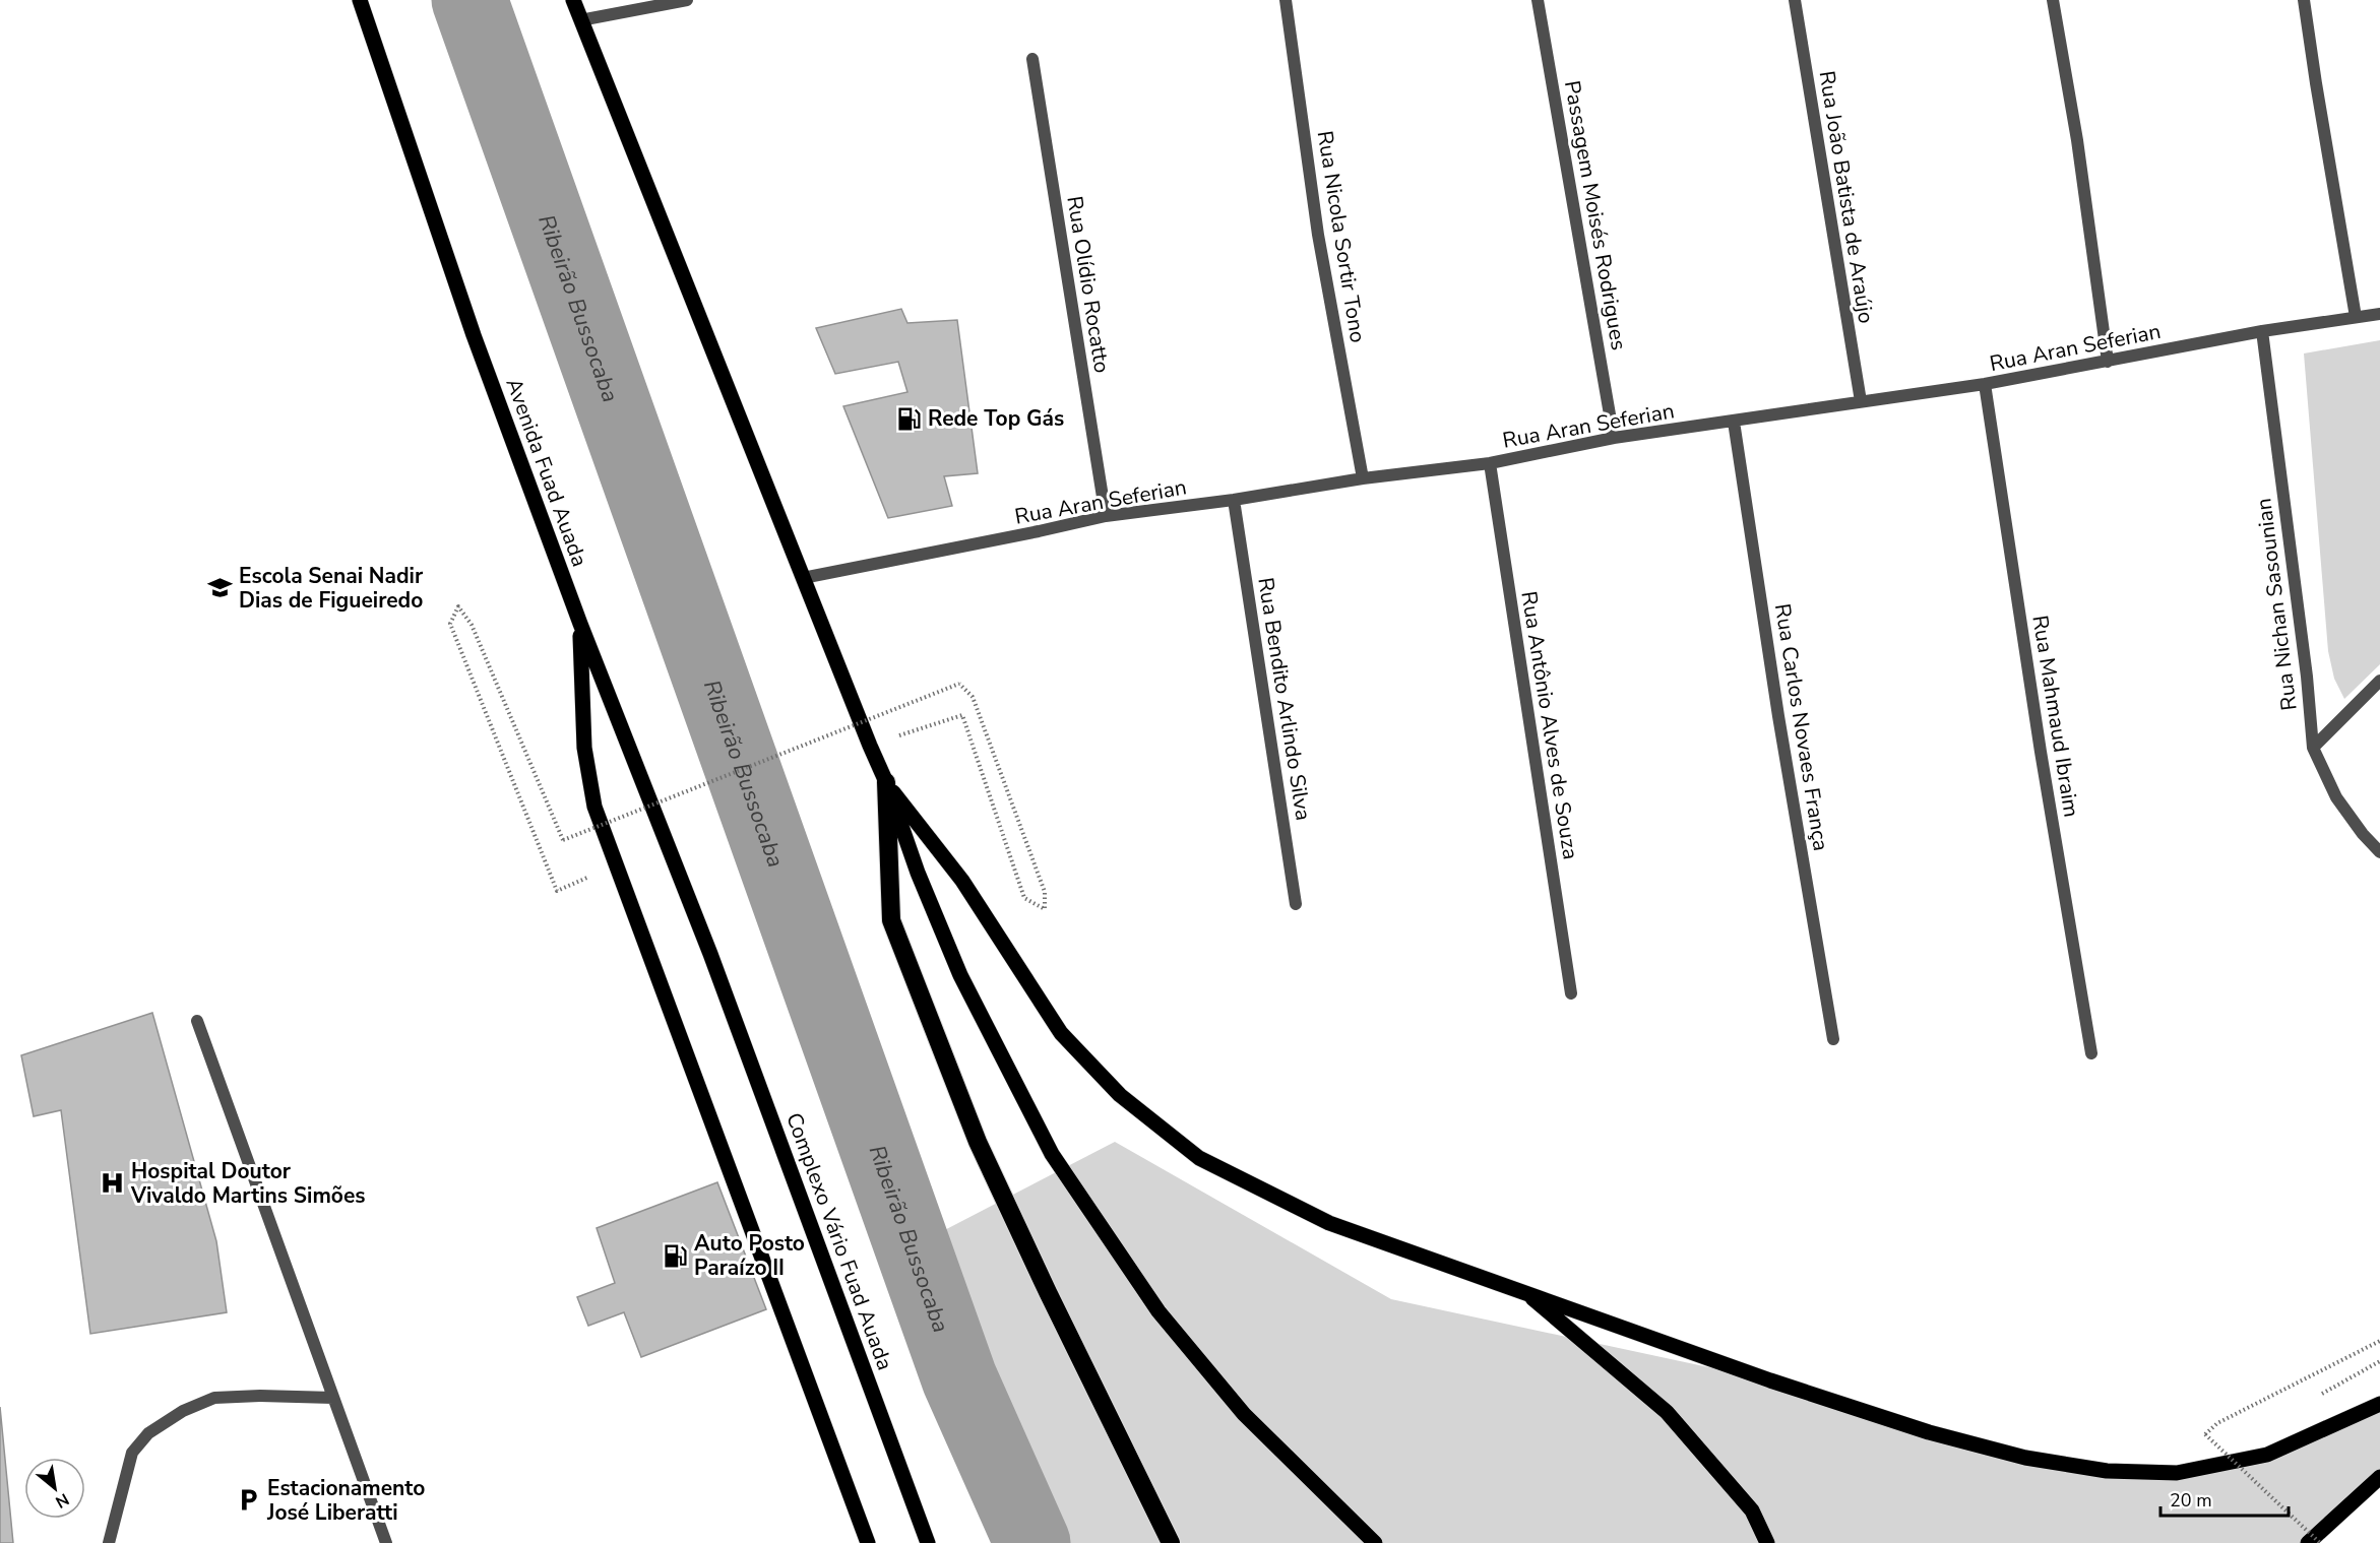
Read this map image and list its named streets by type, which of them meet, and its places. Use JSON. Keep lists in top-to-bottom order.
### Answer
{
  "streets": {
    "main road": ["Avenida Fuad Auada", "Complexo Vário Fuad Auada"],
    "street": [
      "Rua João Batista de Araújo",
      "Passagem Moisés Rodrigues",
      "Rua Nicola Sortir Tono",
      "Rua Olídio Rocatto",
      "Rua Aran Seferian",
      "Rua Nichan Sasounian",
      "Rua Bendito Arlindo Silva",
      "Rua Mahmaud Ibraim",
      "Rua Antônio Alves de Souza",
      "Rua Carlos Novaes França"
    ]
  },
  "crossings": [
    ["Rua João Batista de Araújo", "Rua Aran Seferian"],
    ["Passagem Moisés Rodrigues", "Rua Aran Seferian"],
    ["Rua Nicola Sortir Tono", "Rua Aran Seferian"],
    ["Rua Olídio Rocatto", "Rua Aran Seferian"],
    ["Rua Aran Seferian", "Rua Nichan Sasounian"],
    ["Rua Aran Seferian", "Rua Bendito Arlindo Silva"],
    ["Rua Aran Seferian", "Rua Mahmaud Ibraim"],
    ["Rua Aran Seferian", "Rua Antônio Alves de Souza"],
    ["Rua Aran Seferian", "Rua Carlos Novaes França"],
    ["Avenida Fuad Auada", "Complexo Vário Fuad Auada"]
  ],
  "water": ["Ribeirão Bussocaba"],
  "places": {
    "fuel station": ["Rede Top Gás", "Auto Posto Paraízo II"],
    "school or university": ["Escola Senai Nadir Dias de Figueiredo"],
    "hospital": ["Hospital Doutor Vivaldo Martins Simões"],
    "parking": ["Estacionamento José Liberatti"]
  },
  "scale_bar": "20 m",
  "north": "bottom right"
}
